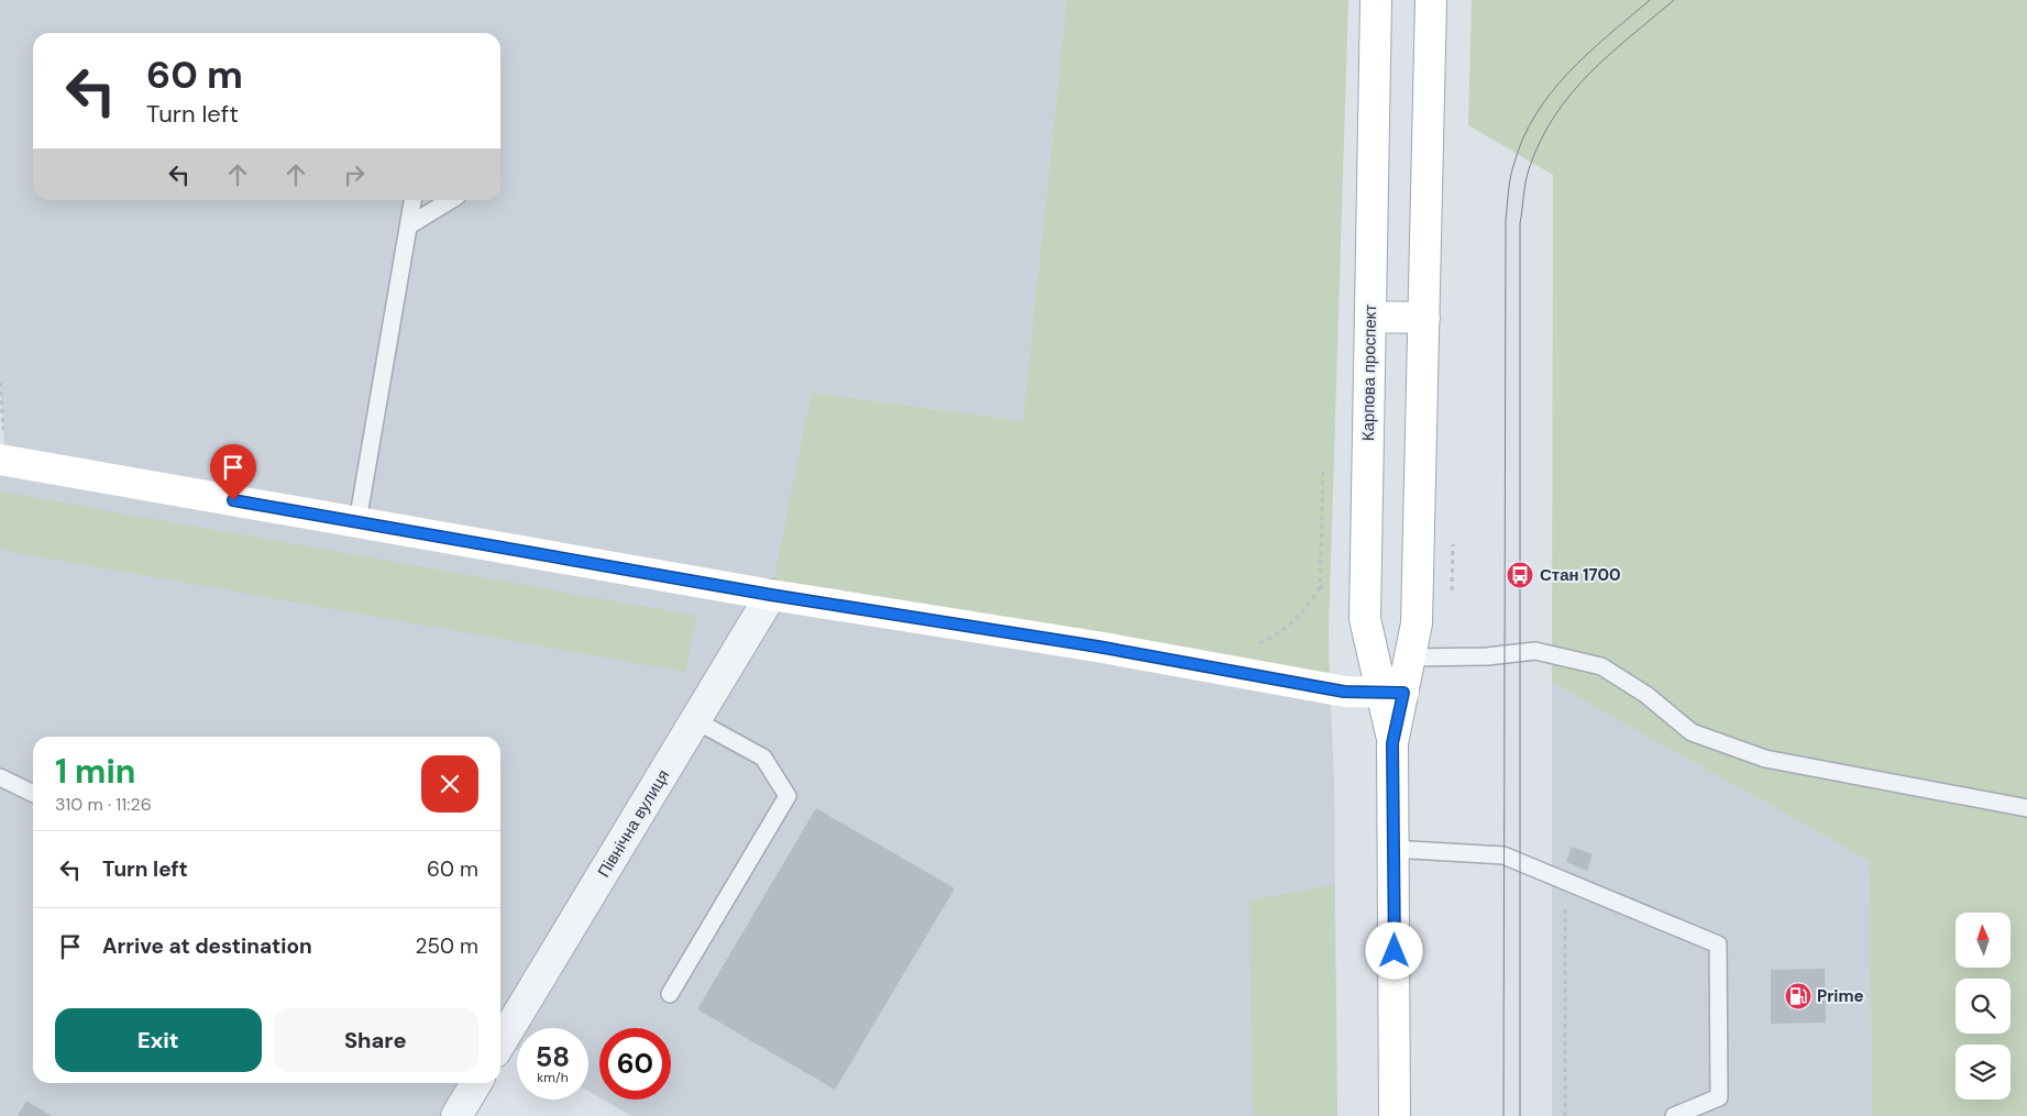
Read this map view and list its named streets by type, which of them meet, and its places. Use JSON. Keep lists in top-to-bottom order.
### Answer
{
  "streets": {
    "main road": ["Карпова проспект"],
    "street": ["Північна вулиця"]
  },
  "places": {
    "bus stop": ["Стан 1700"],
    "fuel station": ["Prime"]
  },
  "north": "top",
  "page": {
    "turn": ["60 m", "Turn left"],
    "heading": ["1 min", "310 m · 11:26"],
    "list": [
      {
        "name": "Turn left",
        "value": "60 m"
      },
      {
        "name": "Arrive at destination",
        "value": "250 m"
      }
    ],
    "buttons": ["Exit", "Share"],
    "speed": "58 km/h",
    "limit": "60"
  }
}
